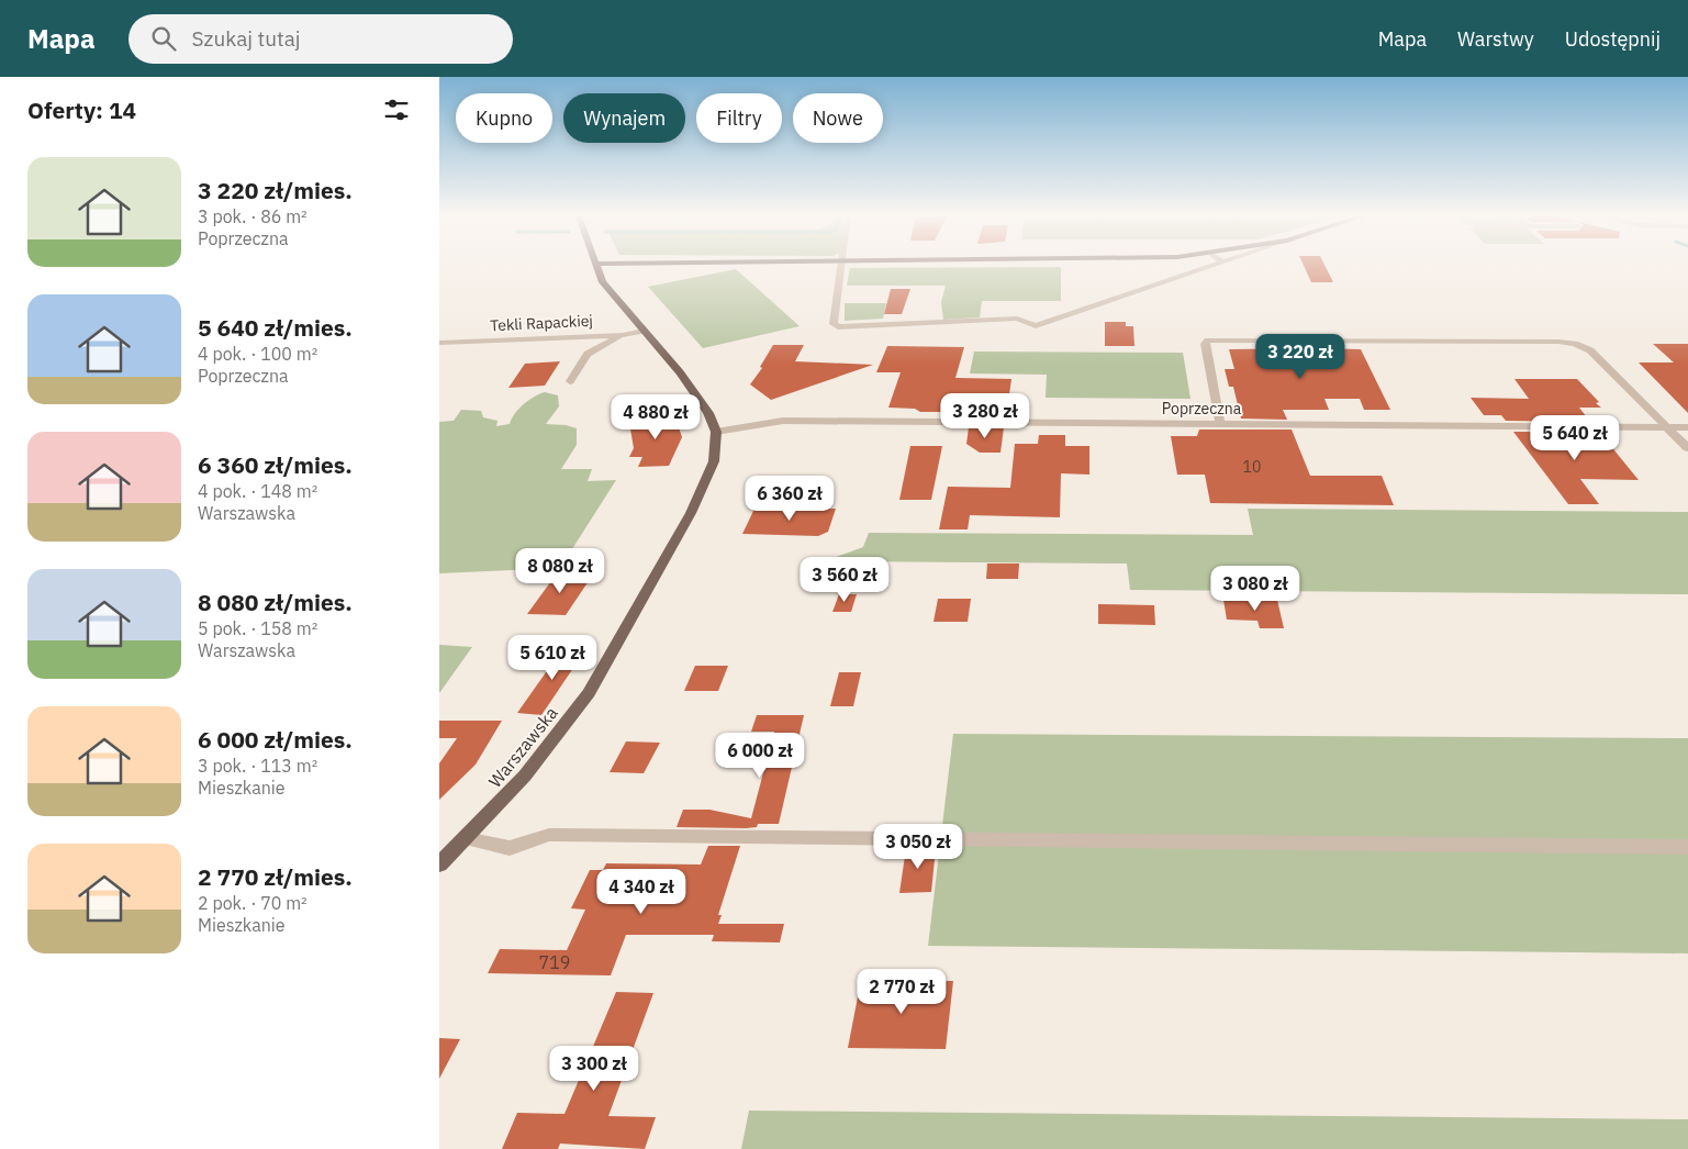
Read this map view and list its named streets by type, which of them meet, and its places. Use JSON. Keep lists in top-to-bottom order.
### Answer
{
  "streets": {
    "main road": ["Warszawska"],
    "street": ["Tekli Rapackiej", "Poprzeczna"]
  },
  "crossings": [
    ["Tekli Rapackiej", "Warszawska"],
    ["Poprzeczna", "Warszawska"]
  ],
  "house_numbers": ["10", "719"],
  "page": {
    "header": "Mapa",
    "search": "Szukaj tutaj",
    "nav": ["Mapa", "Warstwy", "Udostępnij"],
    "heading": "Oferty: 14",
    "chip": [
      "Kupno",
      "Wynajem",
      "Filtry",
      "Nowe"
    ],
    "list": [
      {
        "name": "3 220 zł/mies.",
        "note": "3 pok. · 86 m² · Poprzeczna"
      },
      {
        "name": "5 640 zł/mies.",
        "note": "4 pok. · 100 m² · Poprzeczna"
      },
      {
        "name": "6 360 zł/mies.",
        "note": "4 pok. · 148 m² · Warszawska"
      },
      {
        "name": "8 080 zł/mies.",
        "note": "5 pok. · 158 m² · Warszawska"
      },
      {
        "name": "6 000 zł/mies.",
        "note": "3 pok. · 113 m² · Mieszkanie"
      },
      {
        "name": "2 770 zł/mies.",
        "note": "2 pok. · 70 m² · Mieszkanie"
      }
    ],
    "price": [
      "3 220 zł",
      "3 280 zł",
      "4 880 zł",
      "5 640 zł",
      "6 360 zł",
      "8 080 zł",
      "3 560 zł",
      "3 080 zł",
      "5 610 zł",
      "6 000 zł",
      "3 050 zł",
      "4 340 zł",
      "2 770 zł",
      "3 300 zł"
    ]
  }
}
